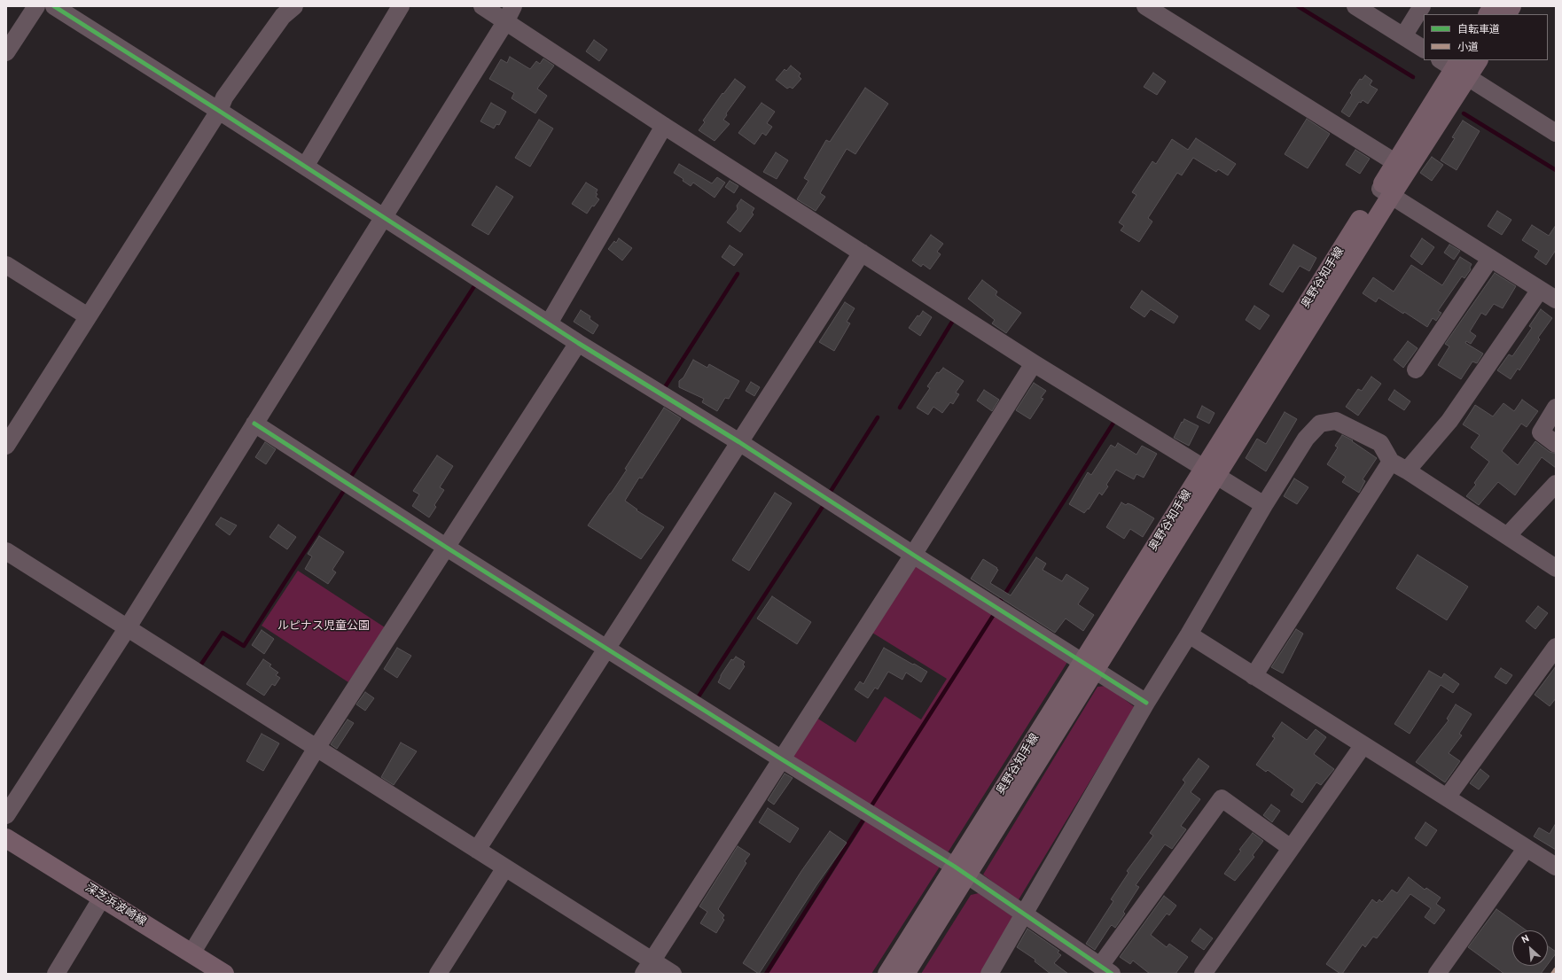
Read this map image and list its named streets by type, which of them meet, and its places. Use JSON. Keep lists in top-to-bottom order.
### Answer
{
  "streets": {
    "main road": ["奥野谷知手線", "深芝浜波崎線"]
  },
  "parks": ["ルピナス児童公園"],
  "legend": ["自転車道", "小道"],
  "north": "top left"
}
